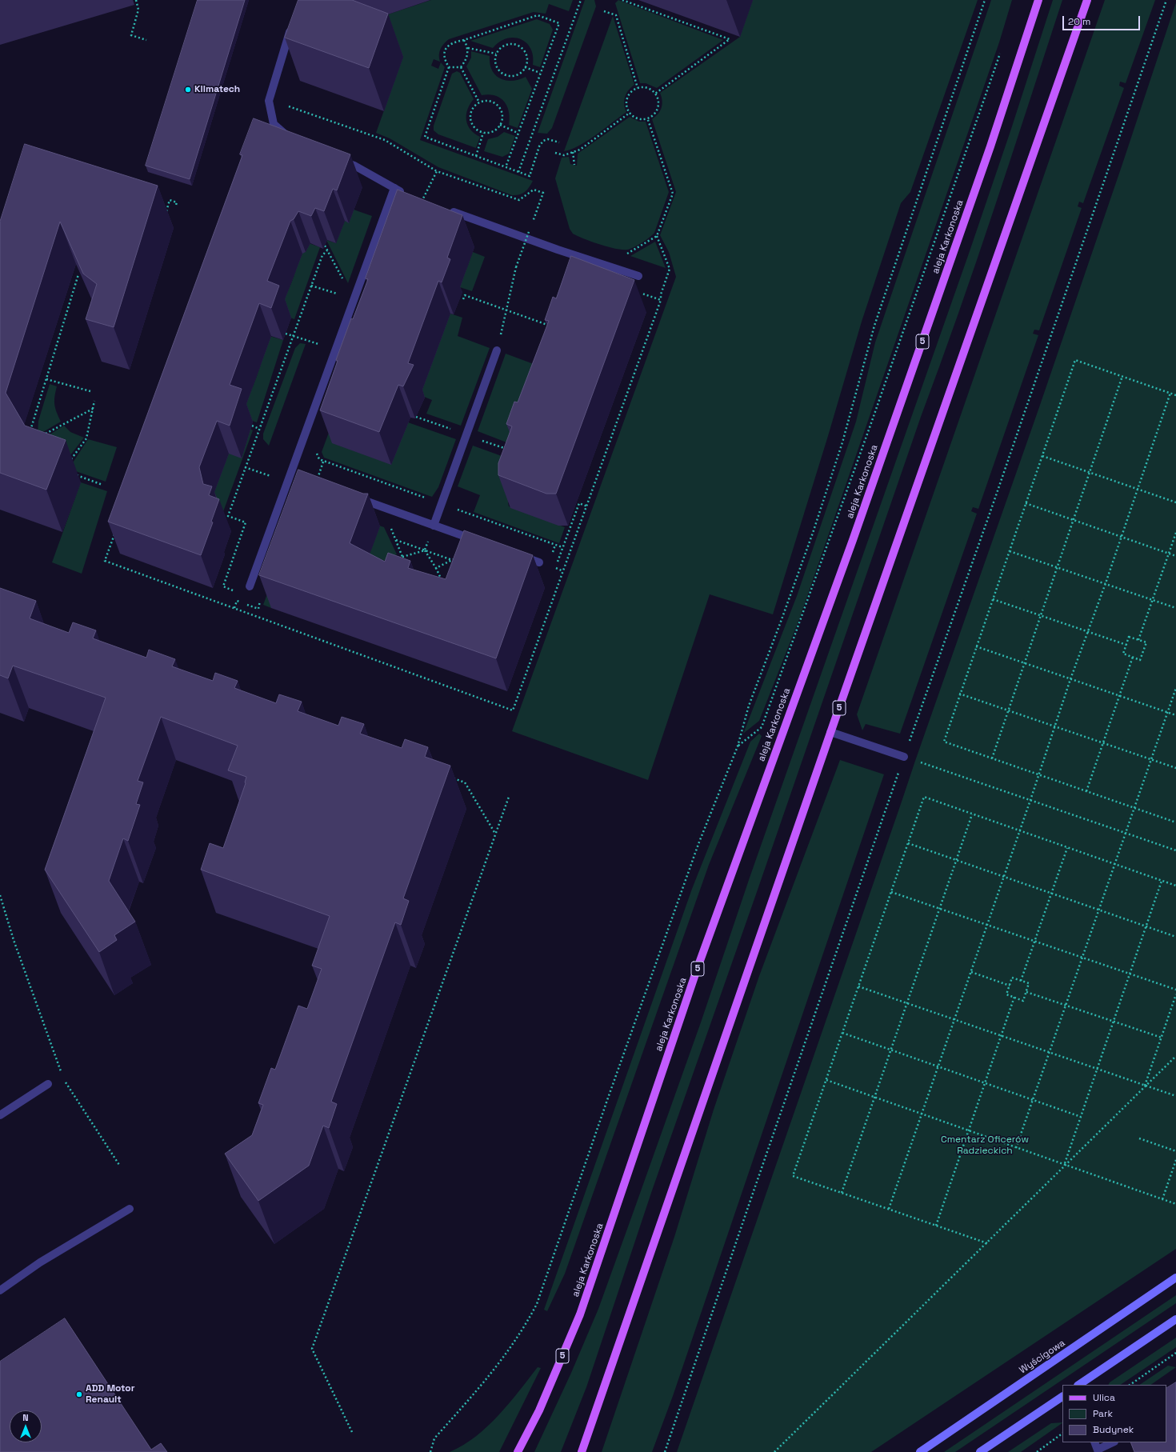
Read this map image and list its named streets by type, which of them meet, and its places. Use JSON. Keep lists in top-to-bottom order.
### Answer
{
  "streets": {
    "main road": ["aleja Karkonoska", "5", "Wyścigowa"]
  },
  "parks": ["Cmentarz Oficerów Radzieckich"],
  "places": ["Klimatech", "ADD Motor Renault"],
  "legend": ["Ulica", "Park", "Budynek"],
  "scale_bar": "20 m",
  "north": "top"
}
